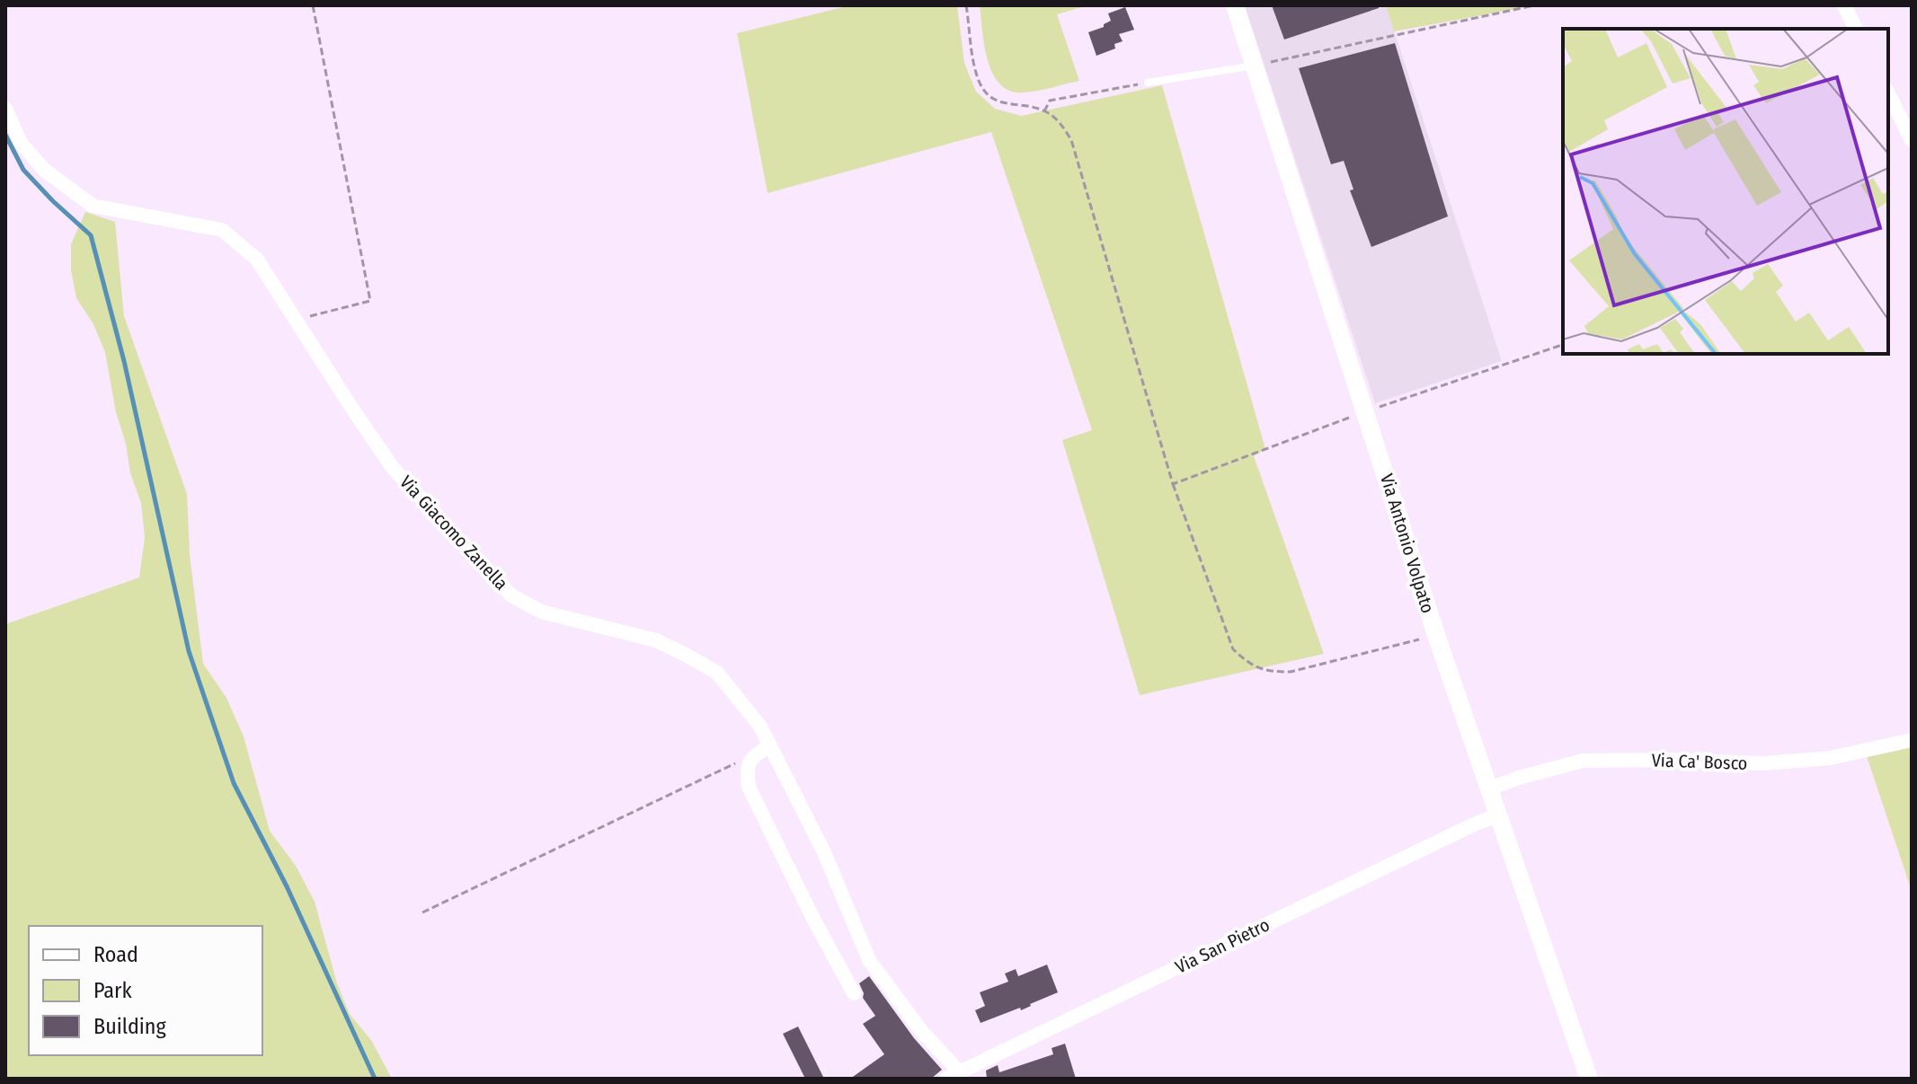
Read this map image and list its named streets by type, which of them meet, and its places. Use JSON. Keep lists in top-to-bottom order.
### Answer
{
  "streets": {
    "street": [
      "Via Giacomo Zanella",
      "Via Antonio Volpato",
      "Via Ca' Bosco",
      "Via San Pietro"
    ]
  },
  "crossings": [
    ["Via Giacomo Zanella", "Via San Pietro"],
    ["Via Antonio Volpato", "Via Ca' Bosco"],
    ["Via Antonio Volpato", "Via San Pietro"]
  ],
  "legend": ["Road", "Park", "Building"]
}
